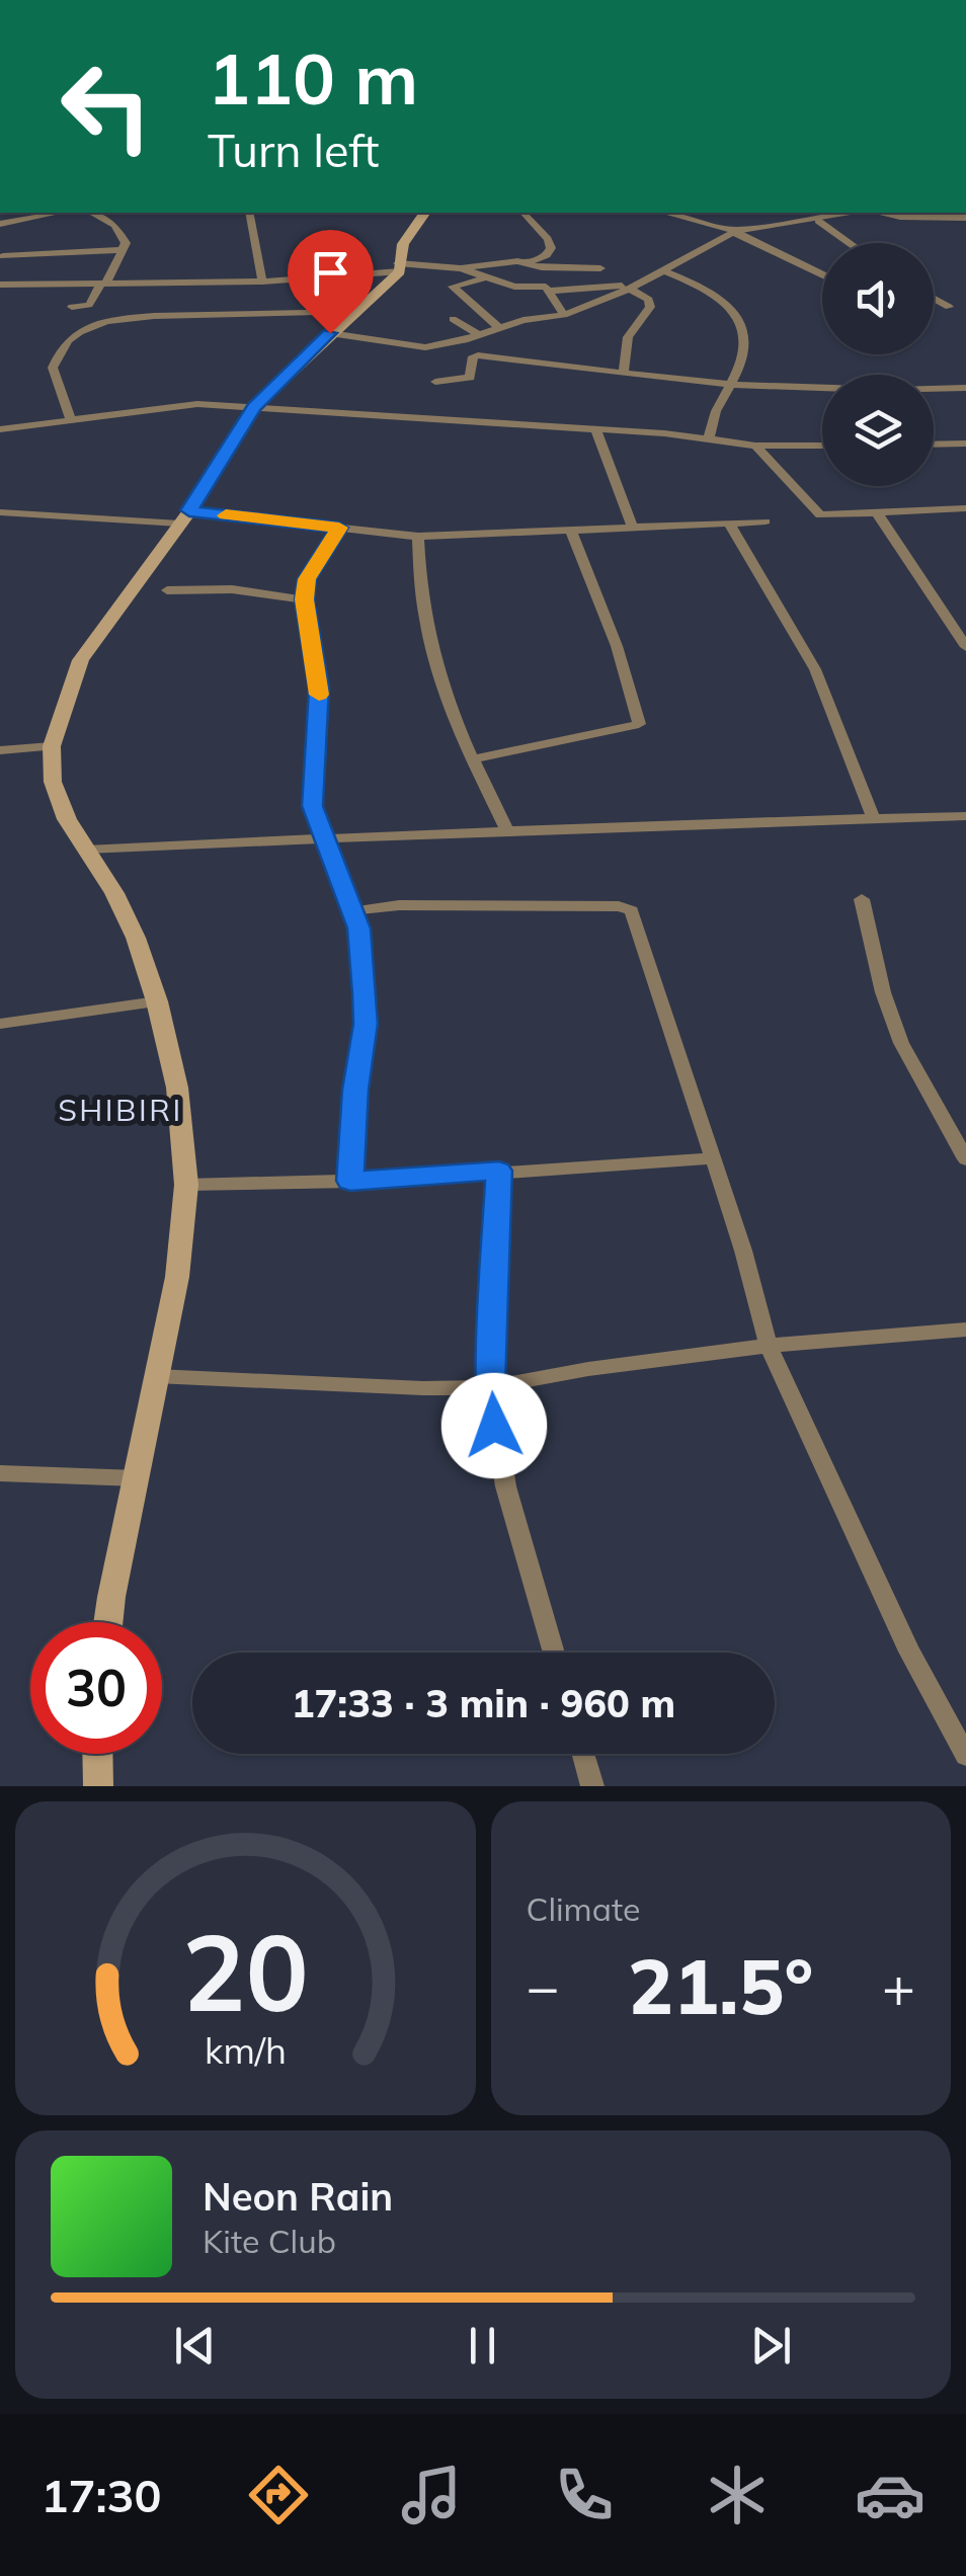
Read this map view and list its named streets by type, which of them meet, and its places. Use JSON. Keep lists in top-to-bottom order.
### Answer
{
  "districts": ["SHIBIRI"],
  "page": {
    "turn": ["110 m", "Turn left"],
    "limit": "30",
    "trip": "17:33 · 3 min · 960 m",
    "tile": "Climate",
    "heat": ["−", "21.5°", "+"],
    "song": ["Neon Rain", "Kite Club"],
    "tabs": "17:30",
    "gauge": ["20", "km/h"]
  }
}
